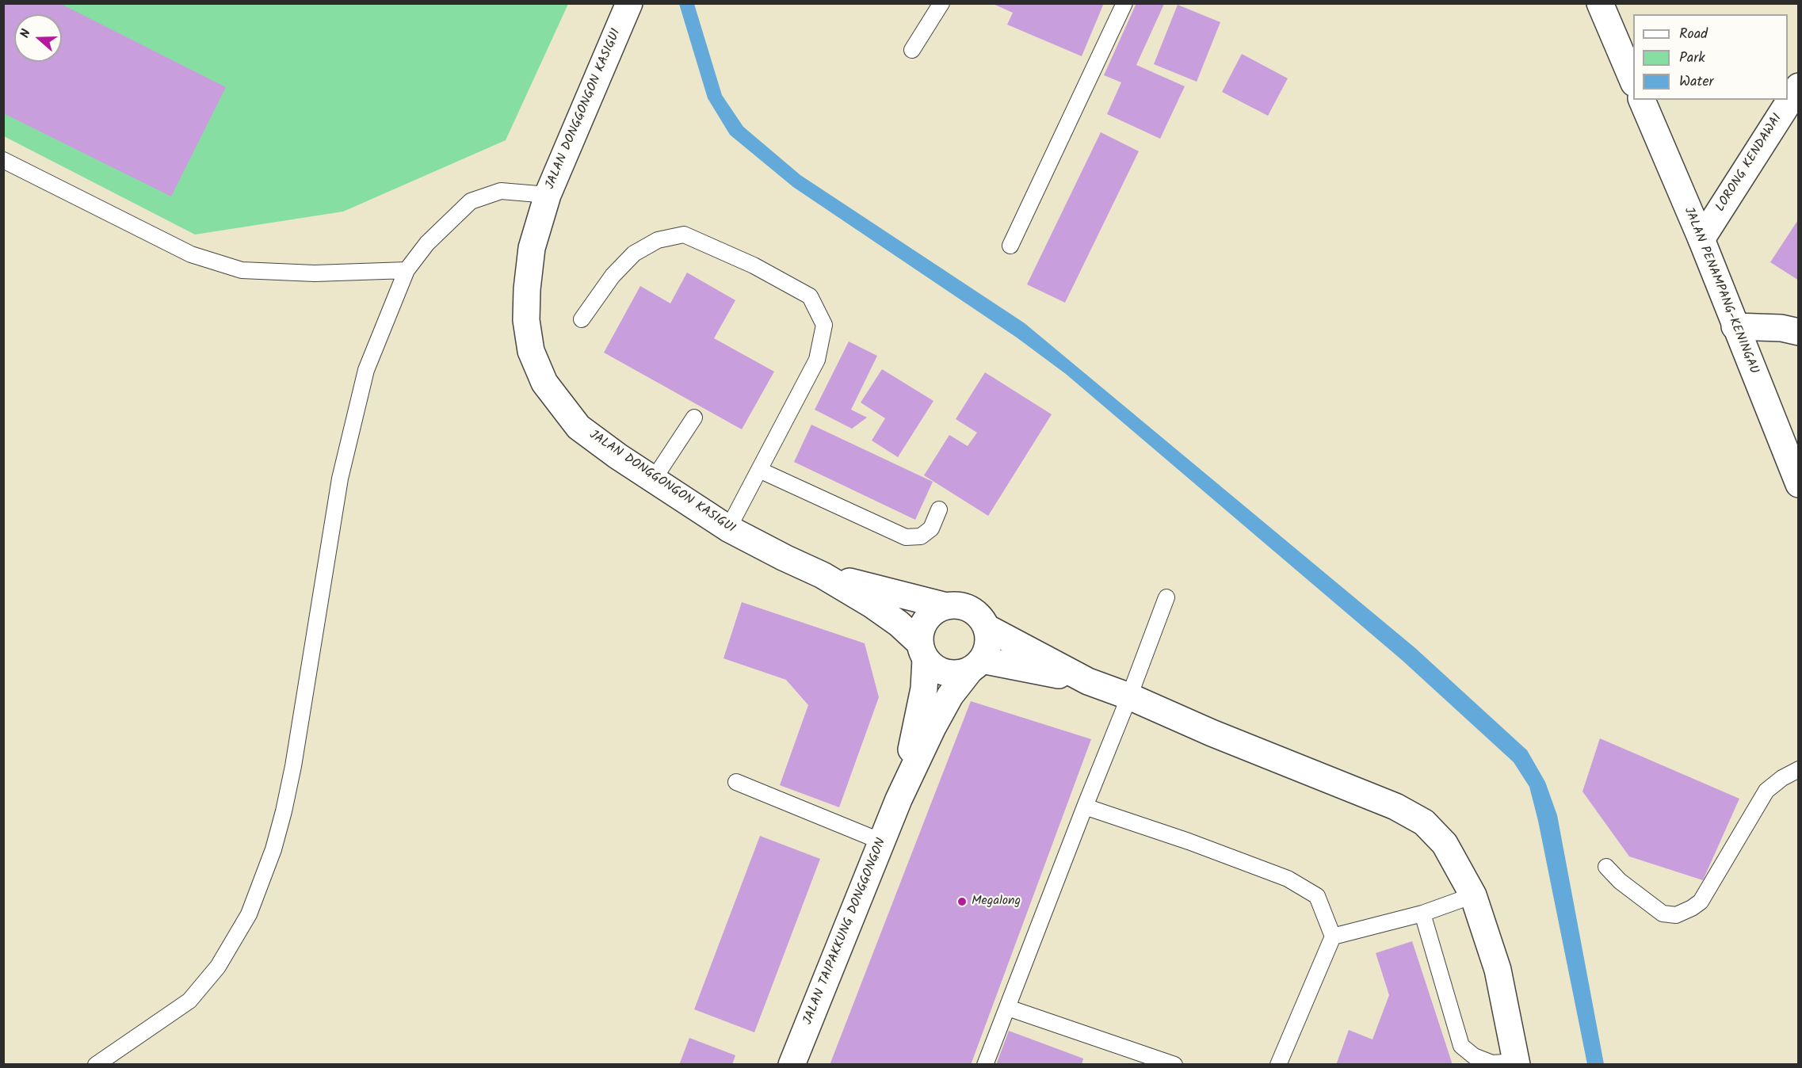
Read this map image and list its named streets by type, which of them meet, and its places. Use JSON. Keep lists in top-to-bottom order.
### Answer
{
  "streets": {
    "street": [
      "JALAN DONGGONGON KASIGUI",
      "LORONG KENDAWAI",
      "JALAN PENAMPANG-KENINGAU",
      "JALAN TAIPAKKUNG DONGGONGON"
    ]
  },
  "crossings": [
    ["LORONG KENDAWAI", "JALAN PENAMPANG-KENINGAU"]
  ],
  "places": ["Megalong"],
  "legend": ["Road", "Park", "Water"],
  "north": "left"
}
